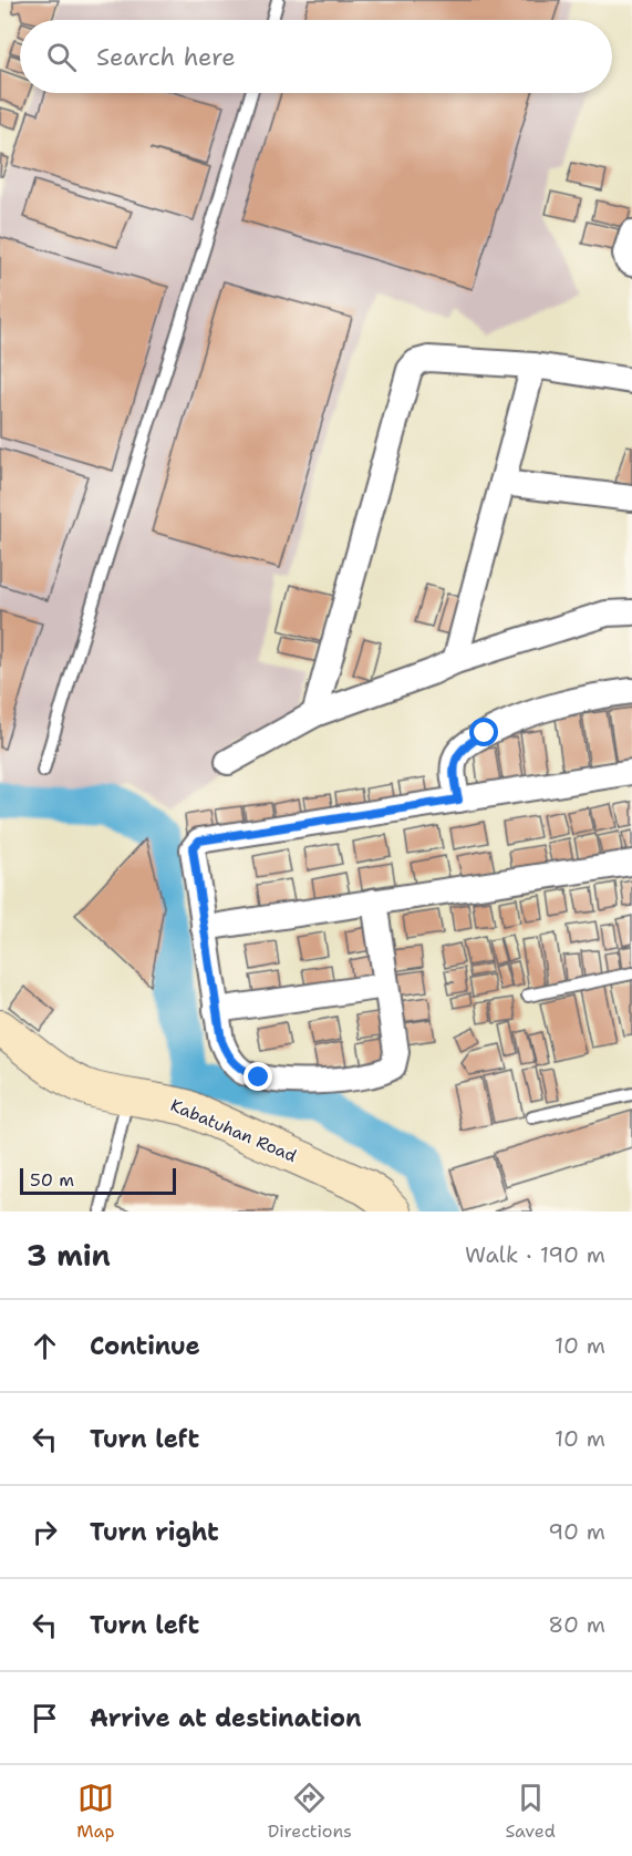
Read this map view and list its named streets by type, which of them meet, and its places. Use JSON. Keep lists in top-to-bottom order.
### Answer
{
  "streets": {
    "street": ["Kabatuhan Road"]
  },
  "scale_bar": "50 m",
  "page": {
    "search": "Search here",
    "scale": "50 m",
    "heading": ["3 min", "Walk · 190 m"],
    "list": [
      ["Continue", "10 m"],
      ["Turn left", "10 m"],
      ["Turn right", "90 m"],
      ["Turn left", "80 m"],
      "Arrive at destination"
    ],
    "nav": ["Map", "Directions", "Saved"]
  }
}
